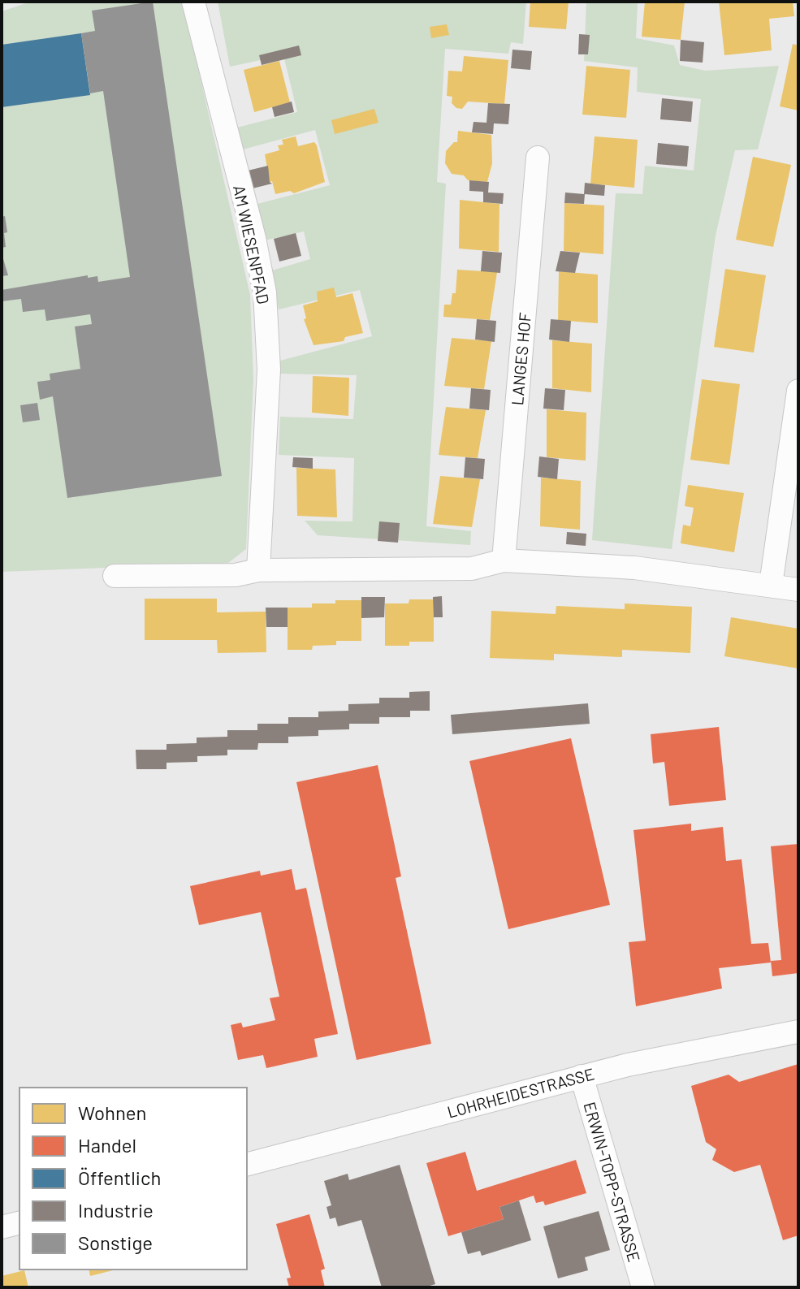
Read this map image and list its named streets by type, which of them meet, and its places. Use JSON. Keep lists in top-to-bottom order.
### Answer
{
  "streets": {
    "street": [
      "AM WIESENPFAD",
      "LANGES HOF",
      "LOHRHEIDESTRASSE",
      "ERWIN-TOPP-STRASSE"
    ]
  },
  "crossings": [
    ["LOHRHEIDESTRASSE", "ERWIN-TOPP-STRASSE"]
  ],
  "legend": [
    "Wohnen",
    "Handel",
    "Öffentlich",
    "Industrie",
    "Sonstige"
  ]
}
